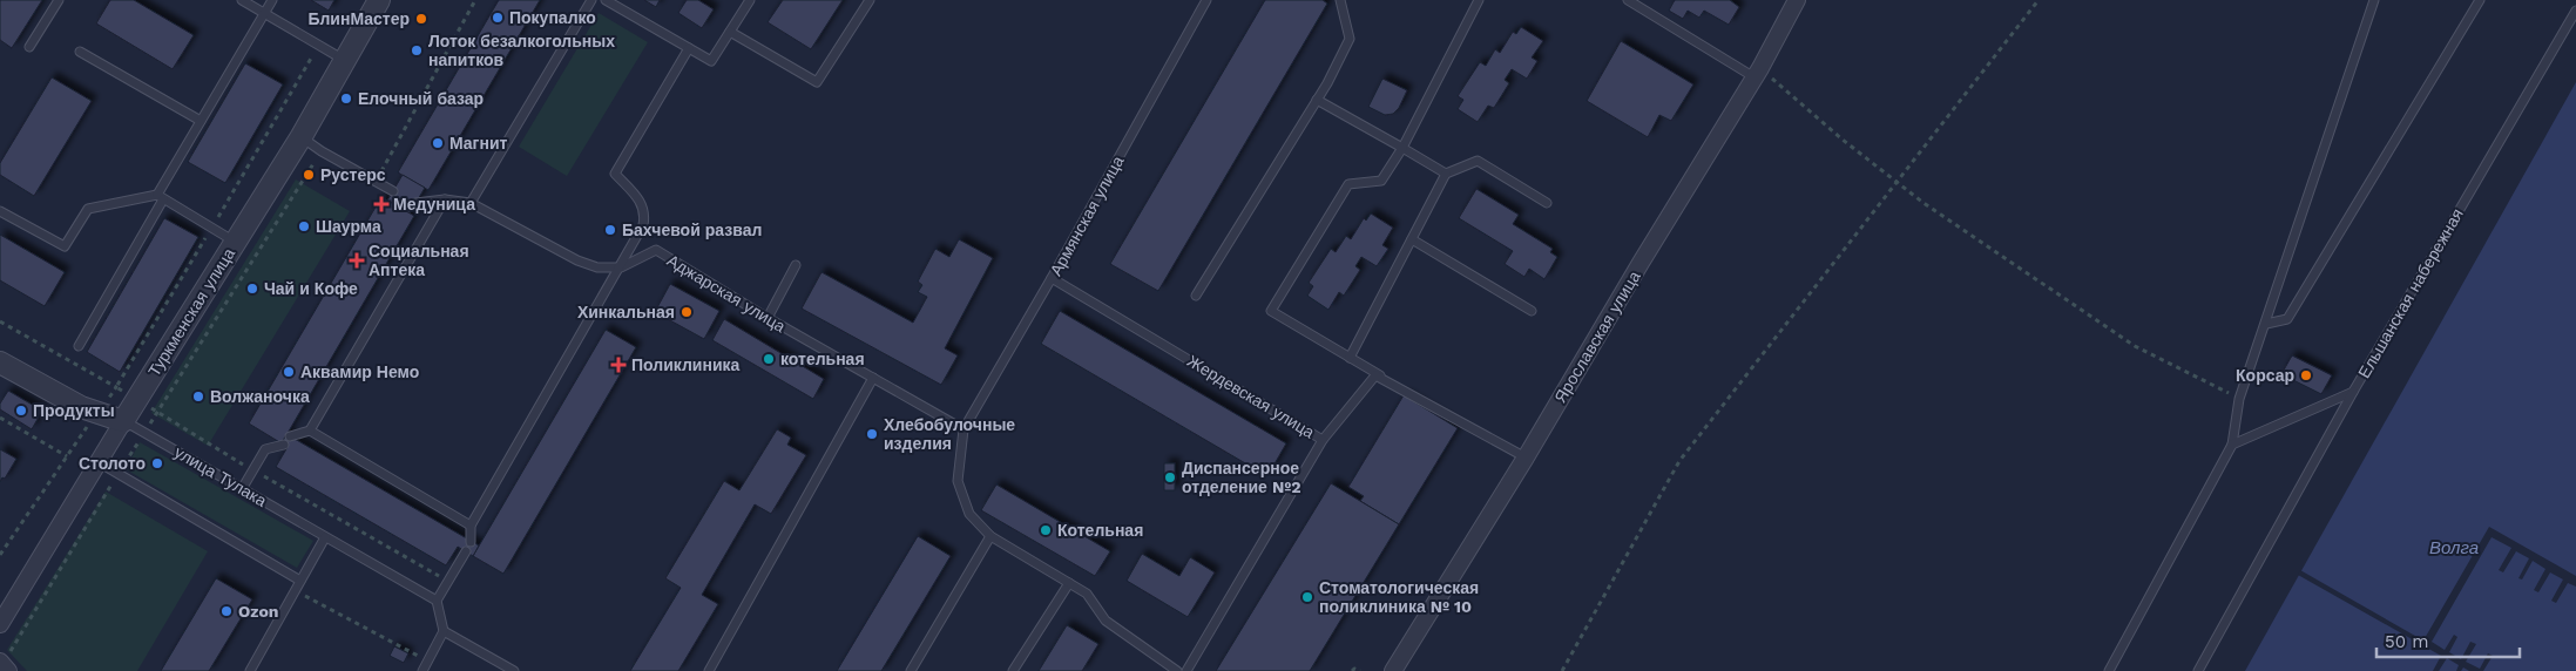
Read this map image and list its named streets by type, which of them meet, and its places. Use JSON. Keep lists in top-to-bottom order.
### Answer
{
  "streets": {
    "street": ["Туркменская улица", "Ярославская улица", "улица Тулака"],
    "lane": [
      "Армянская улица",
      "Аджарская улица",
      "Ельшанская набережная",
      "Жердевская улица"
    ]
  },
  "crossings": [
    ["Армянская улица", "Аджарская улица"],
    ["Армянская улица", "Жердевская улица"],
    ["Туркменская улица", "улица Тулака"]
  ],
  "water": ["Волга"],
  "places": {
    "other": [
      "Покупалко",
      "БлинМастер",
      "Лоток безалкогольных напитков",
      "Елочный базар",
      "Магнит",
      "Рустерс",
      "Шаурма",
      "Бахчевой развал",
      "Чай и Кофе",
      "Хинкальная",
      "котельная",
      "Аквамир Немо",
      "Корсар",
      "Волжаночка",
      "Продукты",
      "Хлебобулочные изделия",
      "Столото",
      "Диспансерное отделение №2",
      "Котельная",
      "Стоматологическая поликлиника № 10",
      "Ozon"
    ],
    "health": ["Медуница", "Социальная Аптека", "Поликлиника"]
  },
  "scale_bar": "50 m"
}
